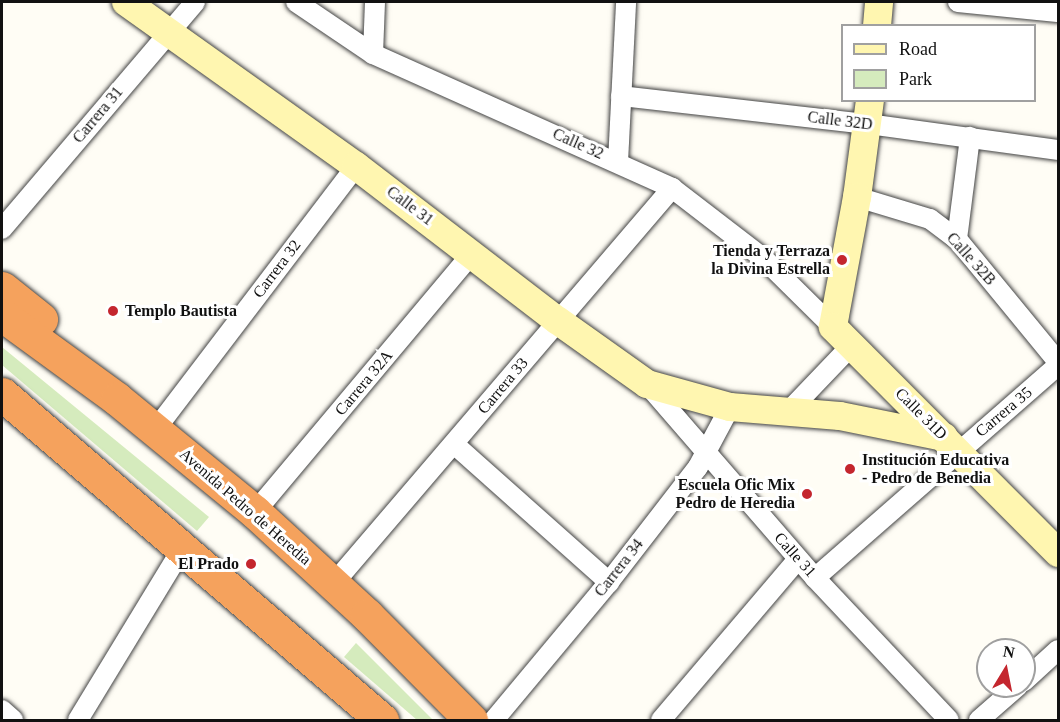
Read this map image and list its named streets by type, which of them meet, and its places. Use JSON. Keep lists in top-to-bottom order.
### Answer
{
  "streets": {
    "highway": ["Avenida Pedro de Heredia"],
    "street": [
      "Carrera 31",
      "Calle 32D",
      "Calle 32",
      "Calle 31",
      "Calle 32B",
      "Carrera 32",
      "Carrera 32A",
      "Carrera 33",
      "Carrera 35",
      "Calle 31D",
      "Carrera 34"
    ]
  },
  "crossings": [
    ["Carrera 31", "Calle 31"],
    ["Calle 32", "Carrera 33"],
    ["Calle 32", "Calle 31D"],
    ["Calle 31", "Carrera 32"],
    ["Calle 31", "Carrera 32A"],
    ["Calle 31", "Carrera 33"],
    ["Calle 31", "Carrera 35"],
    ["Calle 31", "Calle 31D"],
    ["Calle 31", "Carrera 34"],
    ["Calle 32B", "Carrera 35"],
    ["Carrera 32", "Avenida Pedro de Heredia"],
    ["Carrera 32A", "Avenida Pedro de Heredia"],
    ["Carrera 33", "Avenida Pedro de Heredia"],
    ["Carrera 35", "Calle 31D"]
  ],
  "places": [
    "Tienda y Terraza la Divina Estrella",
    "Templo Bautista",
    "Institución Educativa - Pedro de Benedia",
    "Escuela Ofic Mix Pedro de Heredia",
    "El Prado"
  ],
  "legend": ["Road", "Park"],
  "north": "top"
}
